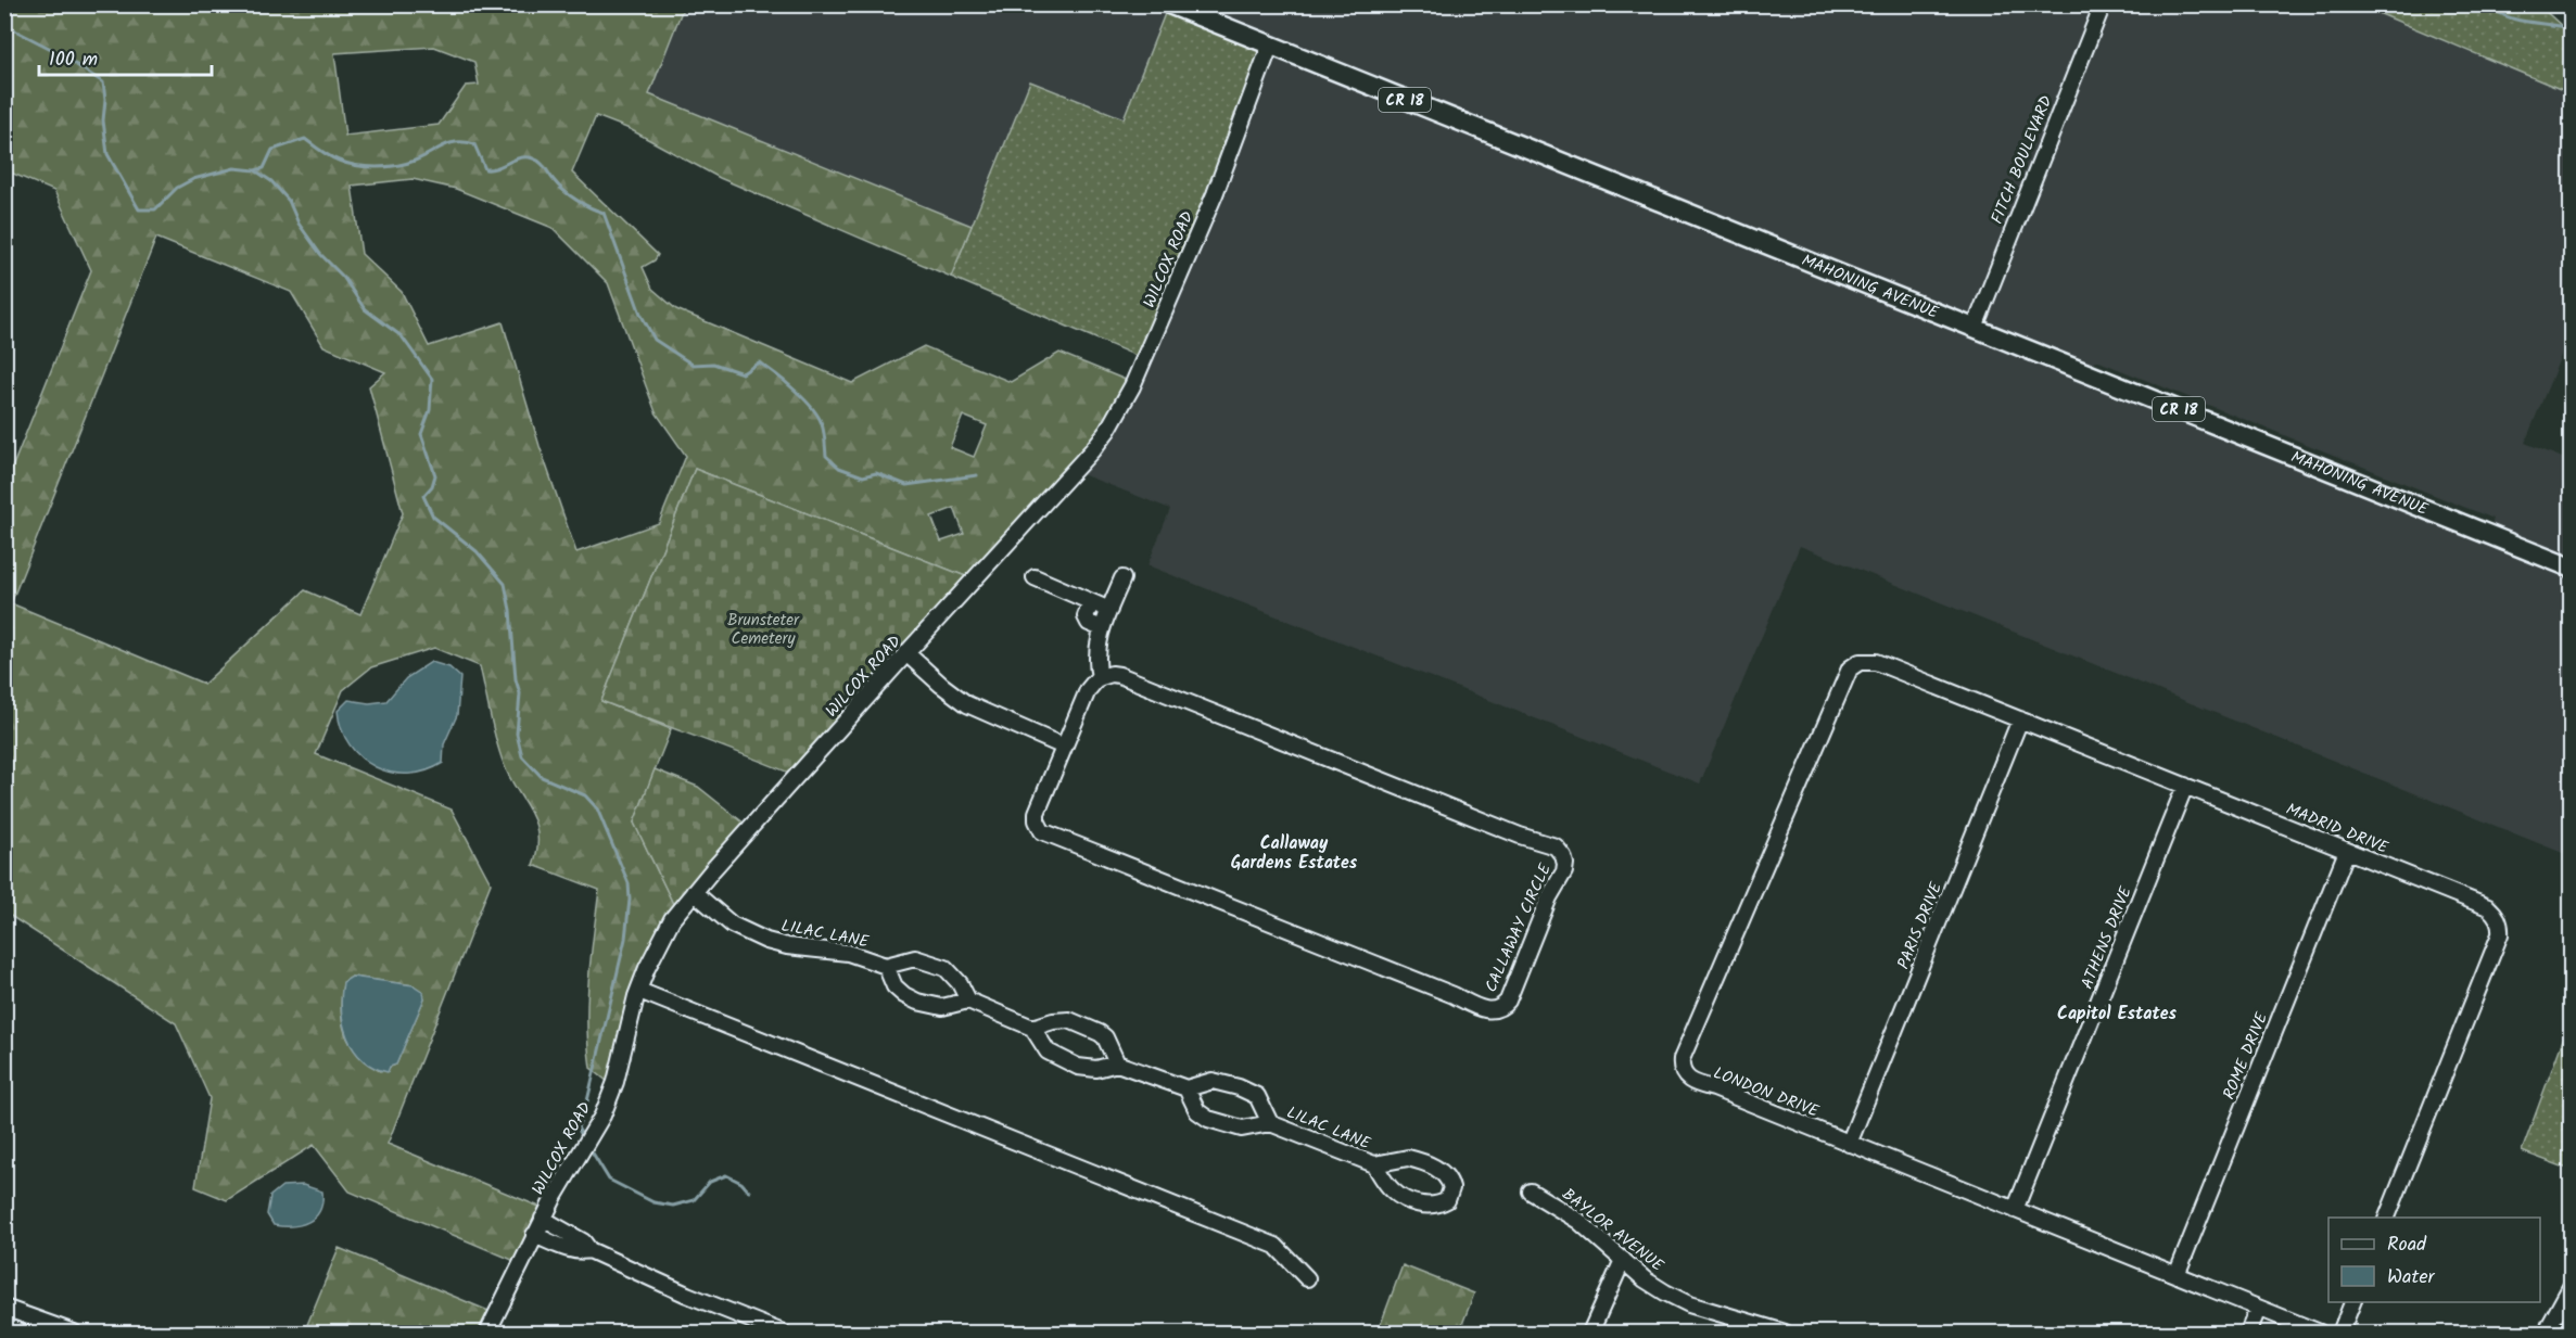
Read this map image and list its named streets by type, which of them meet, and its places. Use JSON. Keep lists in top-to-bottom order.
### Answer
{
  "streets": {
    "main road": ["CR 18", "MAHONING AVENUE"],
    "street": [
      "FITCH BOULEVARD",
      "WILCOX ROAD",
      "MADRID DRIVE",
      "PARIS DRIVE",
      "CALLAWAY CIRCLE",
      "LILAC LANE",
      "ATHENS DRIVE",
      "ROME DRIVE",
      "LONDON DRIVE",
      "BAYLOR AVENUE"
    ]
  },
  "crossings": [
    ["FITCH BOULEVARD", "MAHONING AVENUE"],
    ["WILCOX ROAD", "MAHONING AVENUE"],
    ["WILCOX ROAD", "LILAC LANE"],
    ["MADRID DRIVE", "PARIS DRIVE"],
    ["MADRID DRIVE", "ATHENS DRIVE"],
    ["MADRID DRIVE", "ROME DRIVE"],
    ["MADRID DRIVE", "LONDON DRIVE"],
    ["PARIS DRIVE", "LONDON DRIVE"],
    ["ATHENS DRIVE", "LONDON DRIVE"],
    ["ROME DRIVE", "LONDON DRIVE"]
  ],
  "districts": ["Callaway Gardens Estates", "Capitol Estates"],
  "parks": ["Brunsteter Cemetery"],
  "legend": ["Road", "Water"],
  "scale_bar": "100 m"
}
